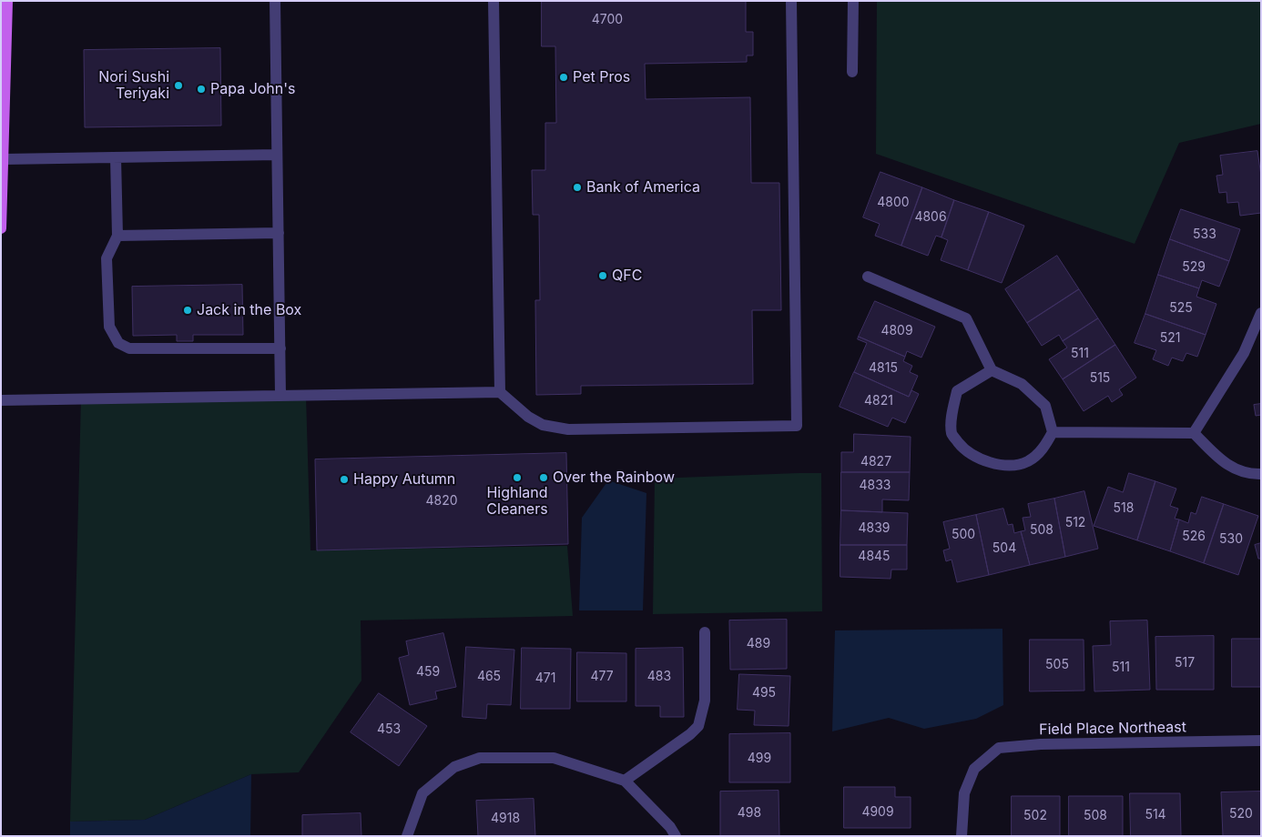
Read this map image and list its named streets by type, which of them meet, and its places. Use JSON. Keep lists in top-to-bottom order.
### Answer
{
  "streets": {
    "street": ["Field Place Northeast"]
  },
  "places": [
    "Pet Pros",
    "Nori Sushi Teriyaki",
    "Papa John's",
    "Bank of America",
    "QFC",
    "Jack in the Box",
    "Highland Cleaners",
    "Over the Rainbow",
    "Happy Autumn"
  ],
  "house_numbers": [
    "4700",
    "4800",
    "4806",
    "533",
    "529",
    "525",
    "4809",
    "521",
    "511",
    "4815",
    "515",
    "4821",
    "4827",
    "4833",
    "4820",
    "518",
    "512",
    "4839",
    "508",
    "500",
    "526",
    "530",
    "504",
    "4845",
    "489",
    "517",
    "505",
    "511",
    "459",
    "465",
    "477",
    "483",
    "471",
    "495",
    "453",
    "499",
    "4909",
    "498",
    "520",
    "514",
    "502",
    "508",
    "4918"
  ]
}
